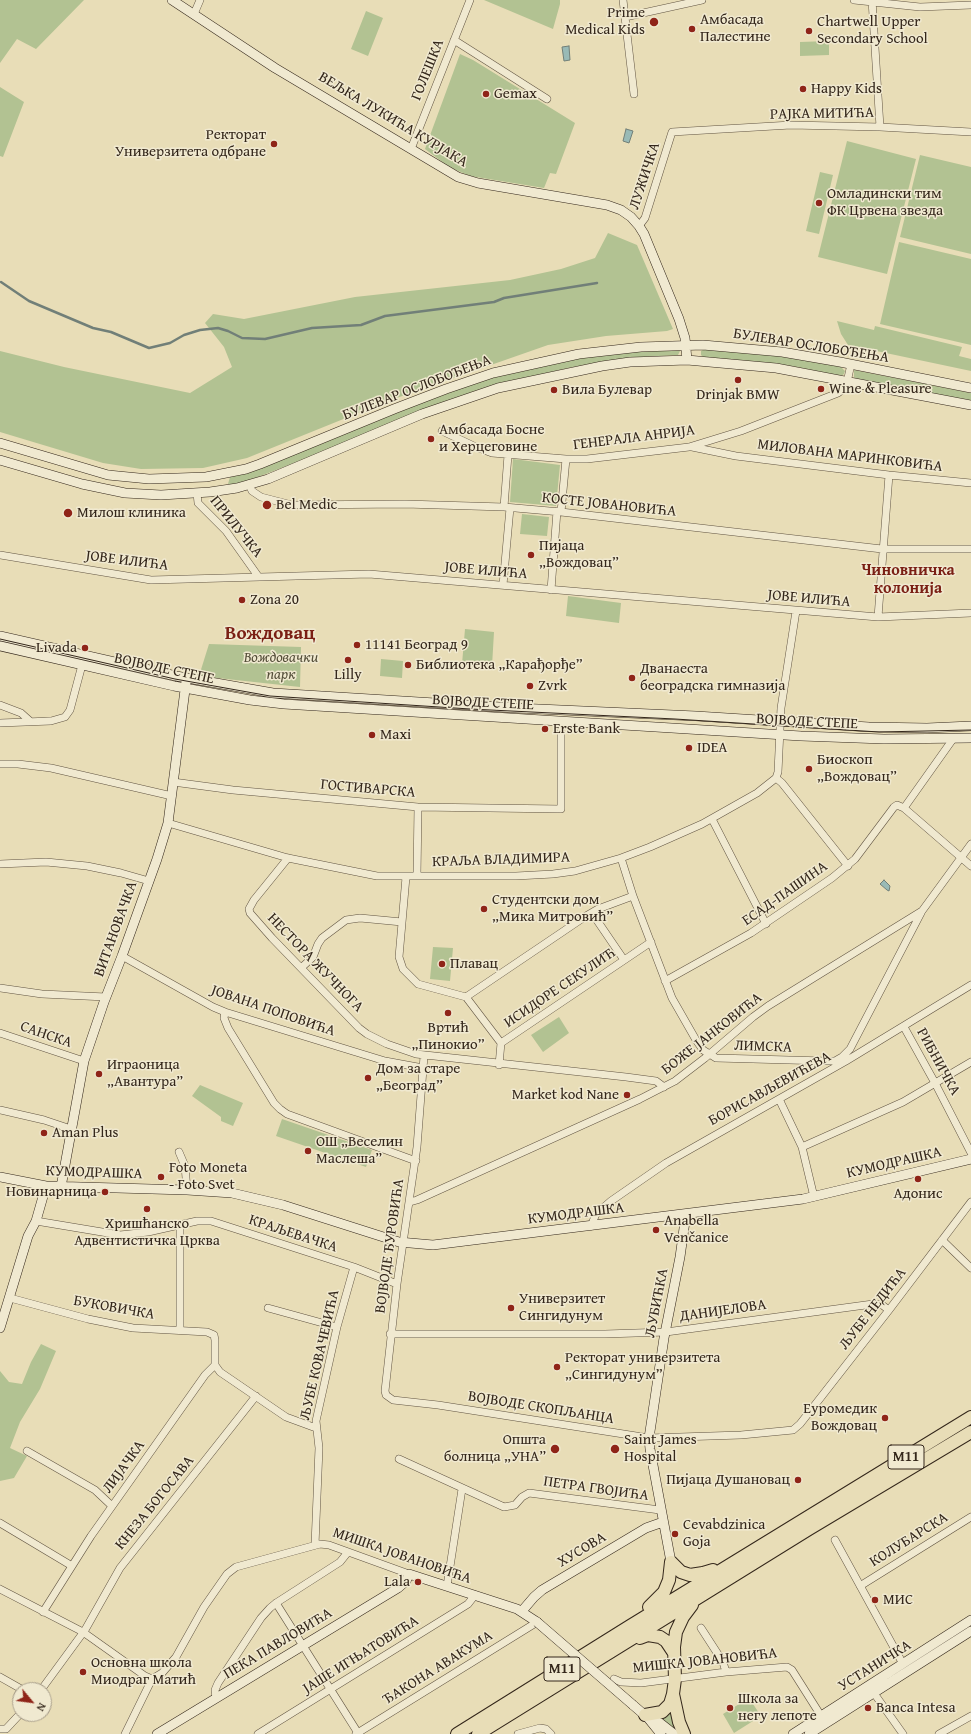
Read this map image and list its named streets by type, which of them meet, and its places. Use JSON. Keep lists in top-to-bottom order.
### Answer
{
  "streets": {
    "highway": ["M11"],
    "main road": [
      "ВЕЉКА ЛУКИЋА КУРЈАКА",
      "БУЛЕВАР ОСЛОБОЂЕЊА",
      "ВОЈВОДЕ СТЕПЕ",
      "ВИТАНОВАЧКА",
      "КУМОДРАШКА",
      "ЉУБИЋКА",
      "ХУСОВА",
      "МИШКА ЈОВАНОВИЋА",
      "ПЕКА ПАВЛОВИЋА",
      "УСТАНИЧКА"
    ],
    "street": [
      "ГОЛЕШКА",
      "РАЈКА МИТИЋА",
      "ЛУЖИЧКА",
      "ГЕНЕРАЛА АНРИЈА",
      "МИЛОВАНА МАРИНКОВИЋА",
      "КОСТЕ ЈОВАНОВИЋА",
      "ПРИЛУЧКА",
      "ЈОВЕ ИЛИЋА",
      "ГОСТИВАРСКА",
      "КРАЉА ВЛАДИМИРА",
      "ЕСАД-ПАШИНА",
      "НЕСТОРА ЖУЧНОГА",
      "ИСИДОРЕ СЕКУЛИЋ",
      "ЈОВАНА ПОПОВИЋА",
      "БОЖЕ ЈАНКОВИЋА",
      "САНСКА",
      "ЛИМСКА",
      "РИБНИЧКА",
      "БОРИСАВЉЕВИЋЕВА",
      "КРАЉЕВАЧКА",
      "ВОЈВОДЕ ЂУРОВИЋА",
      "БУКОВИЧКА",
      "ЉУБЕ НЕДИЋА",
      "ДАНИЈЕЛОВА",
      "ЉУБЕ КОВАЧЕВИЋА",
      "ВОЈВОДЕ СКОПЉАНЦА",
      "ЛИЈАЧКА",
      "ПЕТРА ГВОЈИЋА",
      "КНЕЗА БОГОСАВА",
      "КОЛУБАРСКА",
      "ЈАШЕ ИГЊАТОВИЋА",
      "ЂАКОНА АВАКУМА"
    ]
  },
  "crossings": [
    ["ГОЛЕШКА", "ВЕЉКА ЛУКИЋА КУРЈАКА"],
    ["РАЈКА МИТИЋА", "ЛУЖИЧКА"],
    ["ВЕЉКА ЛУКИЋА КУРЈАКА", "ЛУЖИЧКА"],
    ["ВЕЉКА ЛУКИЋА КУРЈАКА", "БУЛЕВАР ОСЛОБОЂЕЊА"],
    ["БУЛЕВАР ОСЛОБОЂЕЊА", "ГЕНЕРАЛА АНРИЈА"],
    ["БУЛЕВАР ОСЛОБОЂЕЊА", "КОСТЕ ЈОВАНОВИЋА"],
    ["БУЛЕВАР ОСЛОБОЂЕЊА", "ПРИЛУЧКА"],
    ["ГЕНЕРАЛА АНРИЈА", "МИЛОВАНА МАРИНКОВИЋА"],
    ["ПРИЛУЧКА", "ЈОВЕ ИЛИЋА"],
    ["ВОЈВОДЕ СТЕПЕ", "ГОСТИВАРСКА"],
    ["ВОЈВОДЕ СТЕПЕ", "ЕСАД-ПАШИНА"],
    ["ВОЈВОДЕ СТЕПЕ", "ВИТАНОВАЧКА"],
    ["ГОСТИВАРСКА", "ВИТАНОВАЧКА"],
    ["КРАЉА ВЛАДИМИРА", "ВИТАНОВАЧКА"],
    ["КРАЉА ВЛАДИМИРА", "НЕСТОРА ЖУЧНОГА"],
    ["ВИТАНОВАЧКА", "ЈОВАНА ПОПОВИЋА"],
    ["ВИТАНОВАЧКА", "САНСКА"],
    ["ВИТАНОВАЧКА", "КУМОДРАШКА"],
    ["НЕСТОРА ЖУЧНОГА", "ВОЈВОДЕ ЂУРОВИЋА"],
    ["ЈОВАНА ПОПОВИЋА", "ВОЈВОДЕ ЂУРОВИЋА"],
    ["БОЖЕ ЈАНКОВИЋА", "ЛИМСКА"],
    ["БОЖЕ ЈАНКОВИЋА", "ВОЈВОДЕ ЂУРОВИЋА"],
    ["РИБНИЧКА", "БОРИСАВЉЕВИЋЕВА"],
    ["БОРИСАВЉЕВИЋЕВА", "КУМОДРАШКА"],
    ["КУМОДРАШКА", "ВОЈВОДЕ ЂУРОВИЋА"],
    ["КУМОДРАШКА", "ЉУБИЋКА"],
    ["КРАЉЕВАЧКА", "ВОЈВОДЕ ЂУРОВИЋА"],
    ["КРАЉЕВАЧКА", "ЉУБЕ КОВАЧЕВИЋА"],
    ["ВОЈВОДЕ ЂУРОВИЋА", "ДАНИЈЕЛОВА"],
    ["ВОЈВОДЕ ЂУРОВИЋА", "ВОЈВОДЕ СКОПЉАНЦА"],
    ["ЉУБИЋКА", "ДАНИЈЕЛОВА"],
    ["ЉУБИЋКА", "ВОЈВОДЕ СКОПЉАНЦА"],
    ["ЉУБИЋКА", "ПЕТРА ГВОЈИЋА"],
    ["ЉУБИЋКА", "ХУСОВА"],
    ["БУКОВИЧКА", "ЛИЈАЧКА"],
    ["ЉУБЕ НЕДИЋА", "ДАНИЈЕЛОВА"],
    ["ЉУБЕ НЕДИЋА", "ВОЈВОДЕ СКОПЉАНЦА"],
    ["ЉУБЕ КОВАЧЕВИЋА", "МИШКА ЈОВАНОВИЋА"],
    ["ХУСОВА", "МИШКА ЈОВАНОВИЋА"],
    ["МИШКА ЈОВАНОВИЋА", "ПЕКА ПАВЛОВИЋА"],
    ["МИШКА ЈОВАНОВИЋА", "ЈАШЕ ИГЊАТОВИЋА"],
    ["МИШКА ЈОВАНОВИЋА", "УСТАНИЧКА"],
    ["МИШКА ЈОВАНОВИЋА", "ЂАКОНА АВАКУМА"]
  ],
  "districts": ["Чиновничка колонија", "Вождовац"],
  "parks": ["Вождовачки парк"],
  "places": [
    "Prime Medical Kids",
    "Амбасада Палестине",
    "Chartwell Upper Secondary School",
    "Happy Kids",
    "Gemax",
    "Ректорат Универзитета одбране",
    "Омладински тим ФК Црвена звезда",
    "Drinjak BMW",
    "Wine & Pleasure",
    "Вила Булевар",
    "Амбасада Босне и Херцеговине",
    "Bel Medic",
    "Милош клиника",
    "Пијаца „Вождовац”",
    "Zona 20",
    "11141 Београд 9",
    "Livada",
    "Lilly",
    "Библиотека „Карађорђе”",
    "Дванаеста београдска гимназија",
    "Zvrk",
    "Erste Bank",
    "Maxi",
    "IDEA",
    "Биоскоп „Вождовац”",
    "Студентски дом „Мика Митровић”",
    "Плавац",
    "Вртић „Пинокио”",
    "Играоница „Авантура”",
    "Дом за старе „Београд”",
    "Market kod Nane",
    "Aman Plus",
    "ОШ „Веселин Маслеша”",
    "Foto Moneta - Foto Svet",
    "Адонис",
    "Новинарница",
    "Хришћанско Адвентистичка Црква",
    "Anabella Venčanice",
    "Универзитет Сингидунум",
    "Ректорат универзитета „Сингидунум”",
    "Еуромедик Вождовац",
    "Општа болница „УНА”",
    "Saint James Hospital",
    "Пијаца Душановац",
    "Cevabdzinica Goja",
    "Lala",
    "МИС",
    "Основна школа Миодраг Матић",
    "Школа за негу лепоте",
    "Banca Intesa"
  ],
  "north": "bottom right"
}
